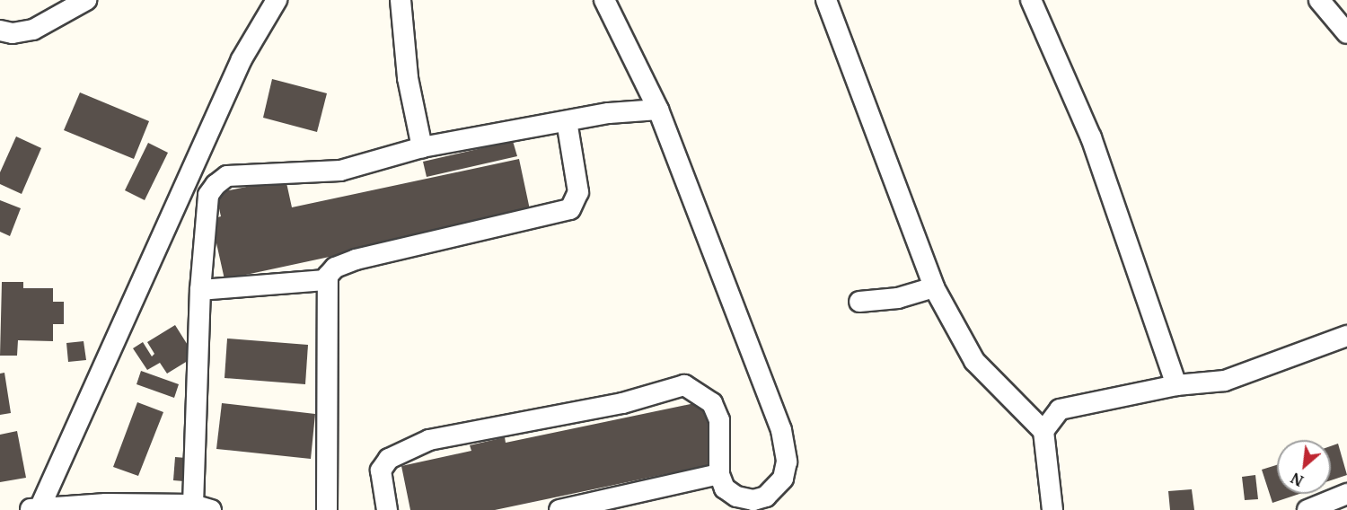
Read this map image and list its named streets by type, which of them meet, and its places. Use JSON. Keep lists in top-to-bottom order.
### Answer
{
  "north": "bottom left"
}
